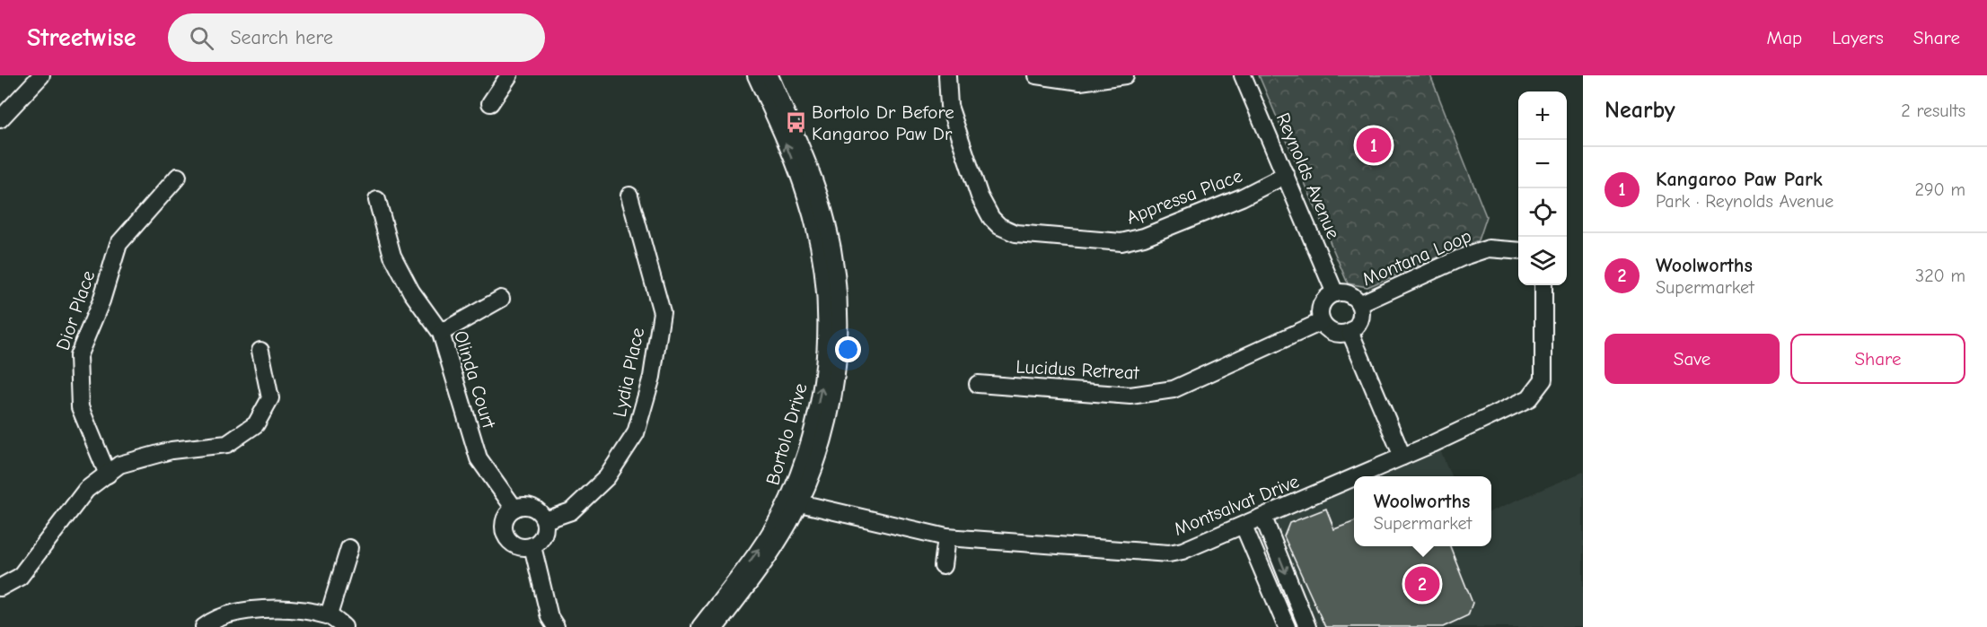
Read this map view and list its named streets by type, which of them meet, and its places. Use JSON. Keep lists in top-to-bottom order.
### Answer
{
  "streets": {
    "street": [
      "Reynolds Avenue",
      "Appressa Place",
      "Montana Loop",
      "Dior Place",
      "Lucidus Retreat",
      "Lydia Place",
      "Olinda Court",
      "Bortolo Drive",
      "Montsalvat Drive"
    ]
  },
  "crossings": [
    ["Reynolds Avenue", "Appressa Place"],
    ["Reynolds Avenue", "Montana Loop"],
    ["Reynolds Avenue", "Lucidus Retreat"],
    ["Montana Loop", "Lucidus Retreat"],
    ["Lydia Place", "Olinda Court"],
    ["Bortolo Drive", "Montsalvat Drive"]
  ],
  "places": {
    "bus stop": ["Bortolo Dr Before Kangaroo Paw Dr"]
  },
  "page": {
    "header": "Streetwise",
    "search": "Search here",
    "nav": ["Map", "Layers", "Share"],
    "heading": ["Nearby", "2 results"],
    "map_buttons": ["+", "−"],
    "pins": ["1", "2"],
    "list": [
      {
        "mark": "1",
        "name": "Kangaroo Paw Park",
        "note": "Park · Reynolds Avenue",
        "value": "290 m"
      },
      {
        "mark": "2",
        "name": "Woolworths",
        "note": "Supermarket",
        "value": "320 m"
      }
    ],
    "buttons": ["Save", "Share"],
    "popup": ["Woolworths", "Supermarket"]
  }
}
